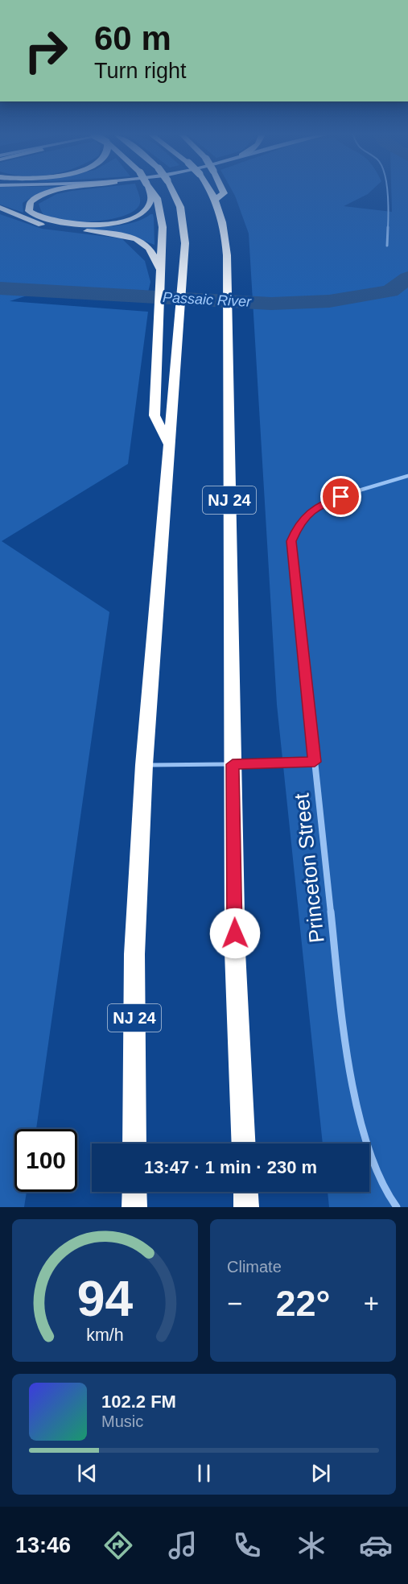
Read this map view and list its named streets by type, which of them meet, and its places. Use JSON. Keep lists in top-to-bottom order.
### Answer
{
  "streets": {
    "highway": ["NJ 24"],
    "street": ["Princeton Street"]
  },
  "water": ["Passaic River"],
  "page": {
    "turn": ["60 m", "Turn right"],
    "limit": "100",
    "trip": "13:47 · 1 min · 230 m",
    "tile": "Climate",
    "heat": ["−", "22°", "+"],
    "song": ["102.2 FM", "Music"],
    "tabs": "13:46",
    "gauge": ["94", "km/h"]
  }
}
